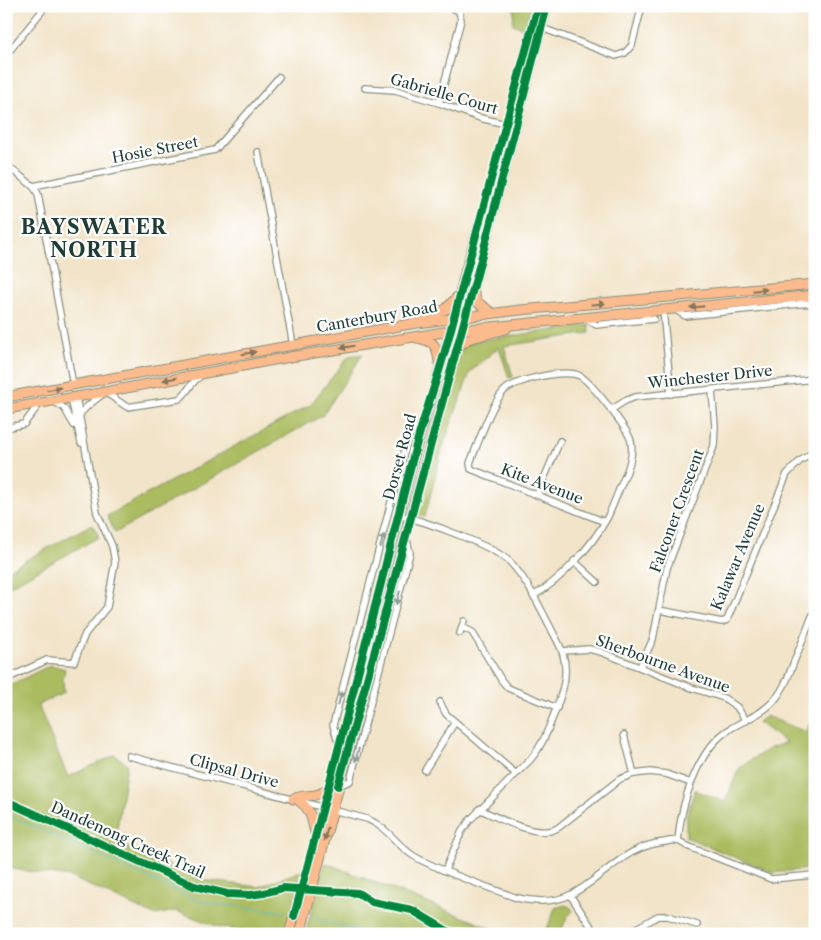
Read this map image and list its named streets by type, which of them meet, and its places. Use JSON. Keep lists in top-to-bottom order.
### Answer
{
  "streets": {
    "main road": ["Canterbury Road", "Dorset Road"],
    "street": [
      "Gabrielle Court",
      "Hosie Street",
      "Winchester Drive",
      "Kite Avenue",
      "Falconer Crescent",
      "Kalawar Avenue",
      "Sherbourne Avenue",
      "Clipsal Drive"
    ],
    "cycle path": ["Dandenong Creek Trail"]
  },
  "crossings": [
    ["Gabrielle Court", "Dorset Road"],
    ["Canterbury Road", "Dorset Road"],
    ["Winchester Drive", "Kite Avenue"],
    ["Winchester Drive", "Falconer Crescent"],
    ["Dorset Road", "Clipsal Drive"],
    ["Falconer Crescent", "Kalawar Avenue"],
    ["Falconer Crescent", "Sherbourne Avenue"]
  ],
  "districts": ["BAYSWATER NORTH"]
}
